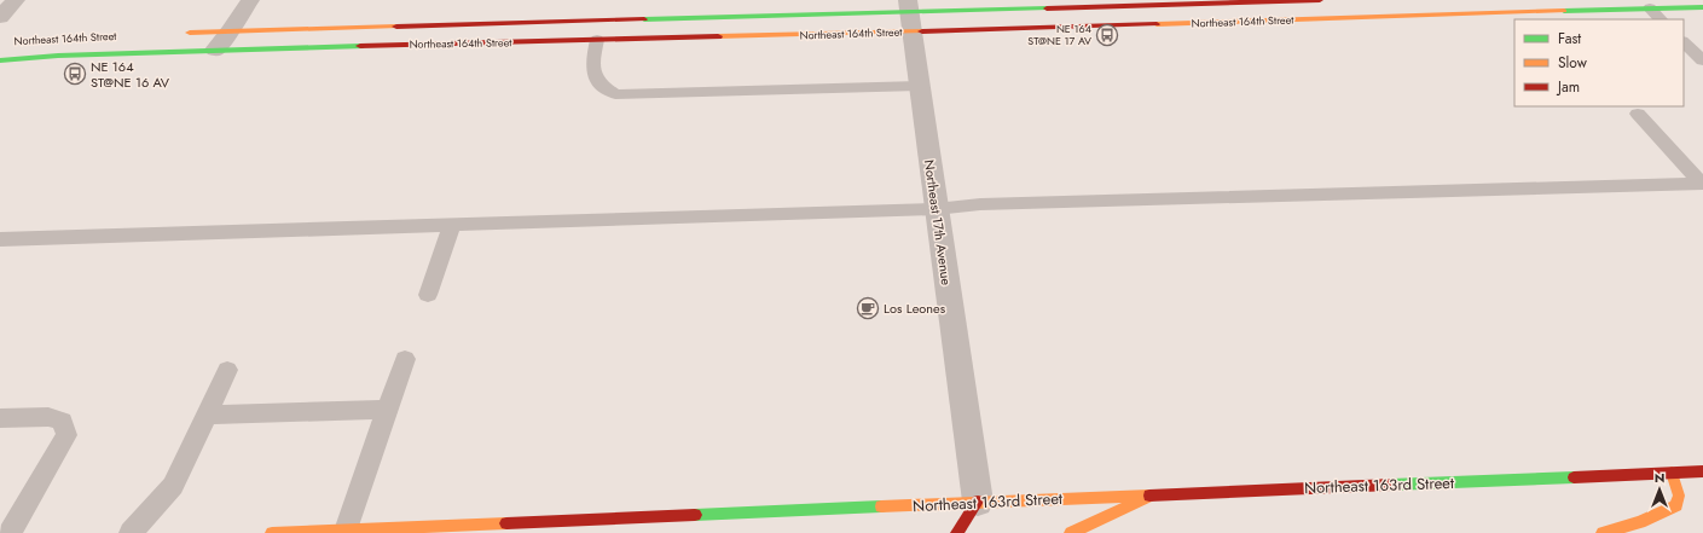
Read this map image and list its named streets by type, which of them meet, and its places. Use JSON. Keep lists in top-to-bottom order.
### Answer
{
  "streets": {
    "street": ["Northeast 164th Street", "Northeast 17th Avenue", "Northeast 163rd Street"]
  },
  "crossings": [
    ["Northeast 164th Street", "Northeast 17th Avenue"],
    ["Northeast 17th Avenue", "Northeast 163rd Street"]
  ],
  "places": {
    "bus stop": ["NE 164 ST@NE 17 AV", "NE 164 ST@NE 16 AV"],
    "cafe": ["Los Leones"]
  },
  "legend": ["Fast", "Slow", "Jam"],
  "north": "top"
}
